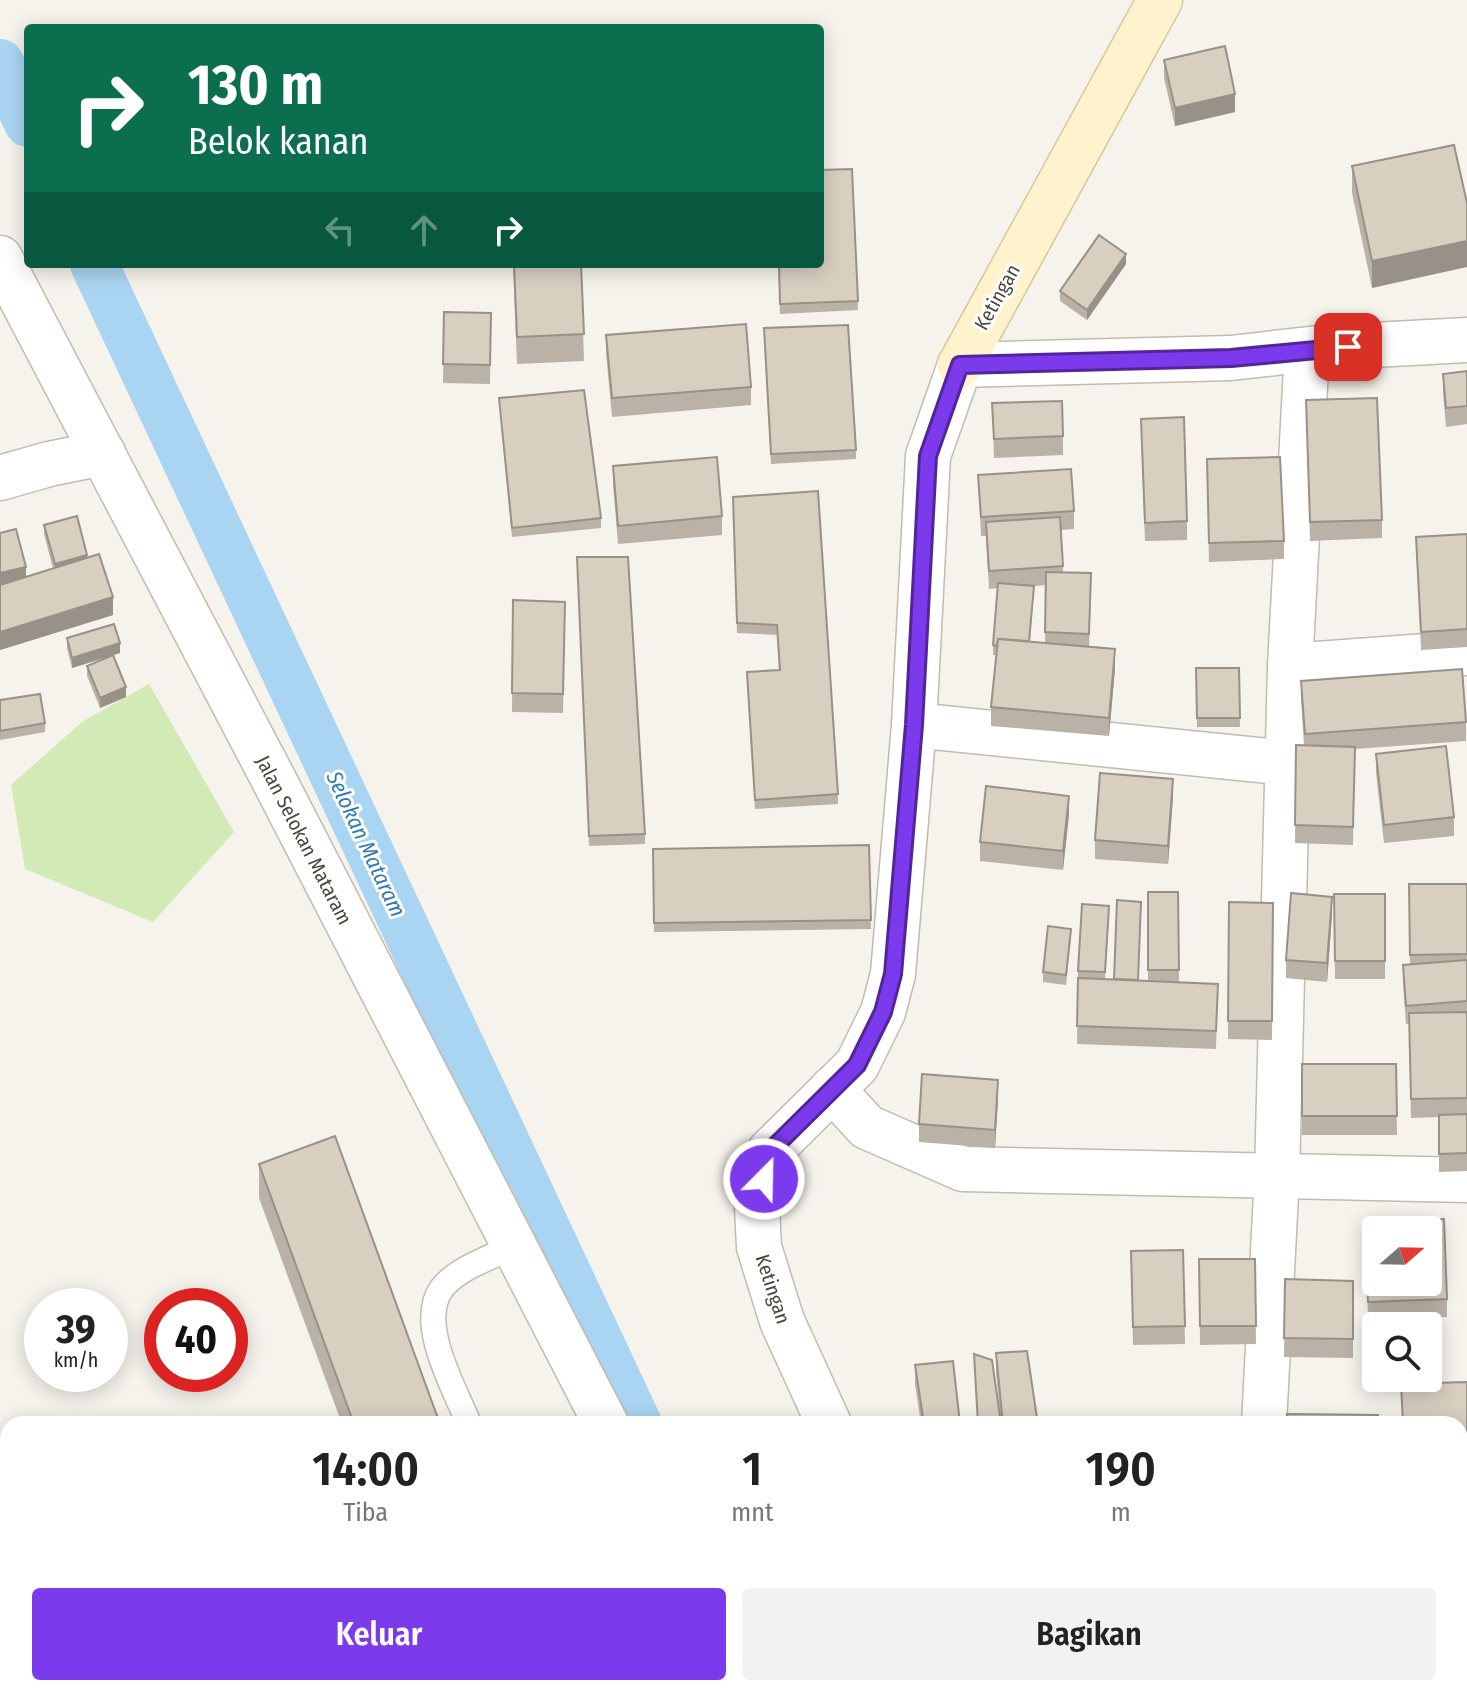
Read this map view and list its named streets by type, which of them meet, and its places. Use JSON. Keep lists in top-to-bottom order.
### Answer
{
  "streets": {
    "main road": ["Ketingan"],
    "street": ["Jalan Selokan Mataram"]
  },
  "water": ["Selokan Mataram"],
  "north": "right",
  "page": {
    "turn": ["130 m", "Belok kanan"],
    "speed": "39 km/h",
    "limit": "40",
    "eta": [
      "14:00",
      "Tiba",
      "1",
      "mnt",
      "190",
      "m"
    ],
    "buttons": ["Keluar", "Bagikan"]
  }
}
